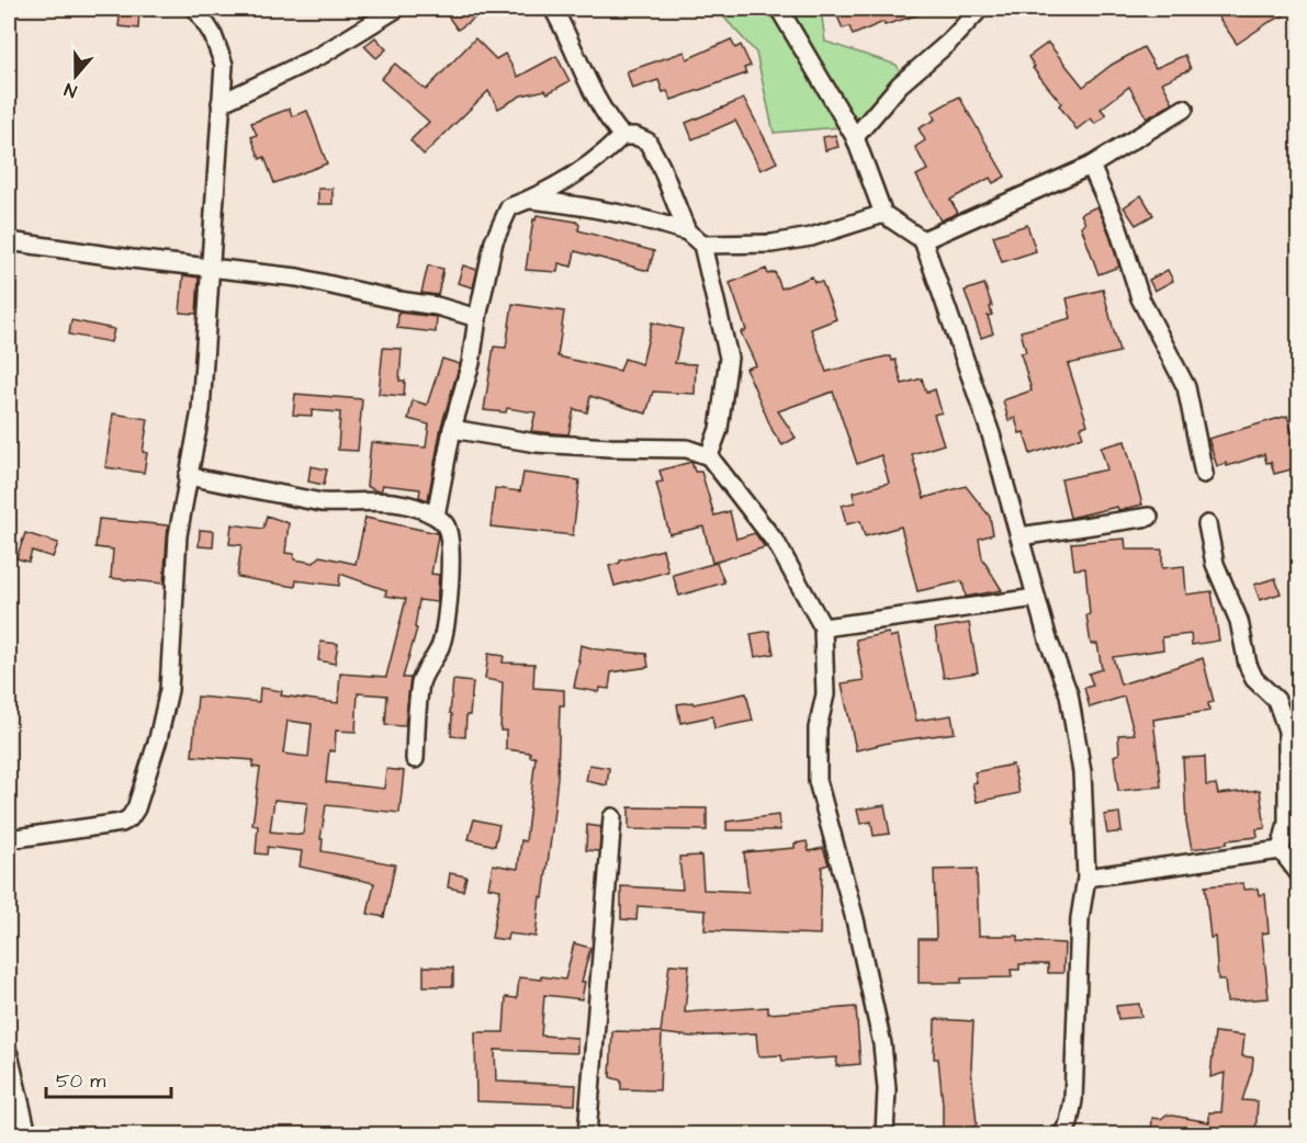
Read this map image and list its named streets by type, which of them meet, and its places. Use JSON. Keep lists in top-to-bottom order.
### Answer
{
  "scale_bar": "50 m",
  "north": "bottom"
}
